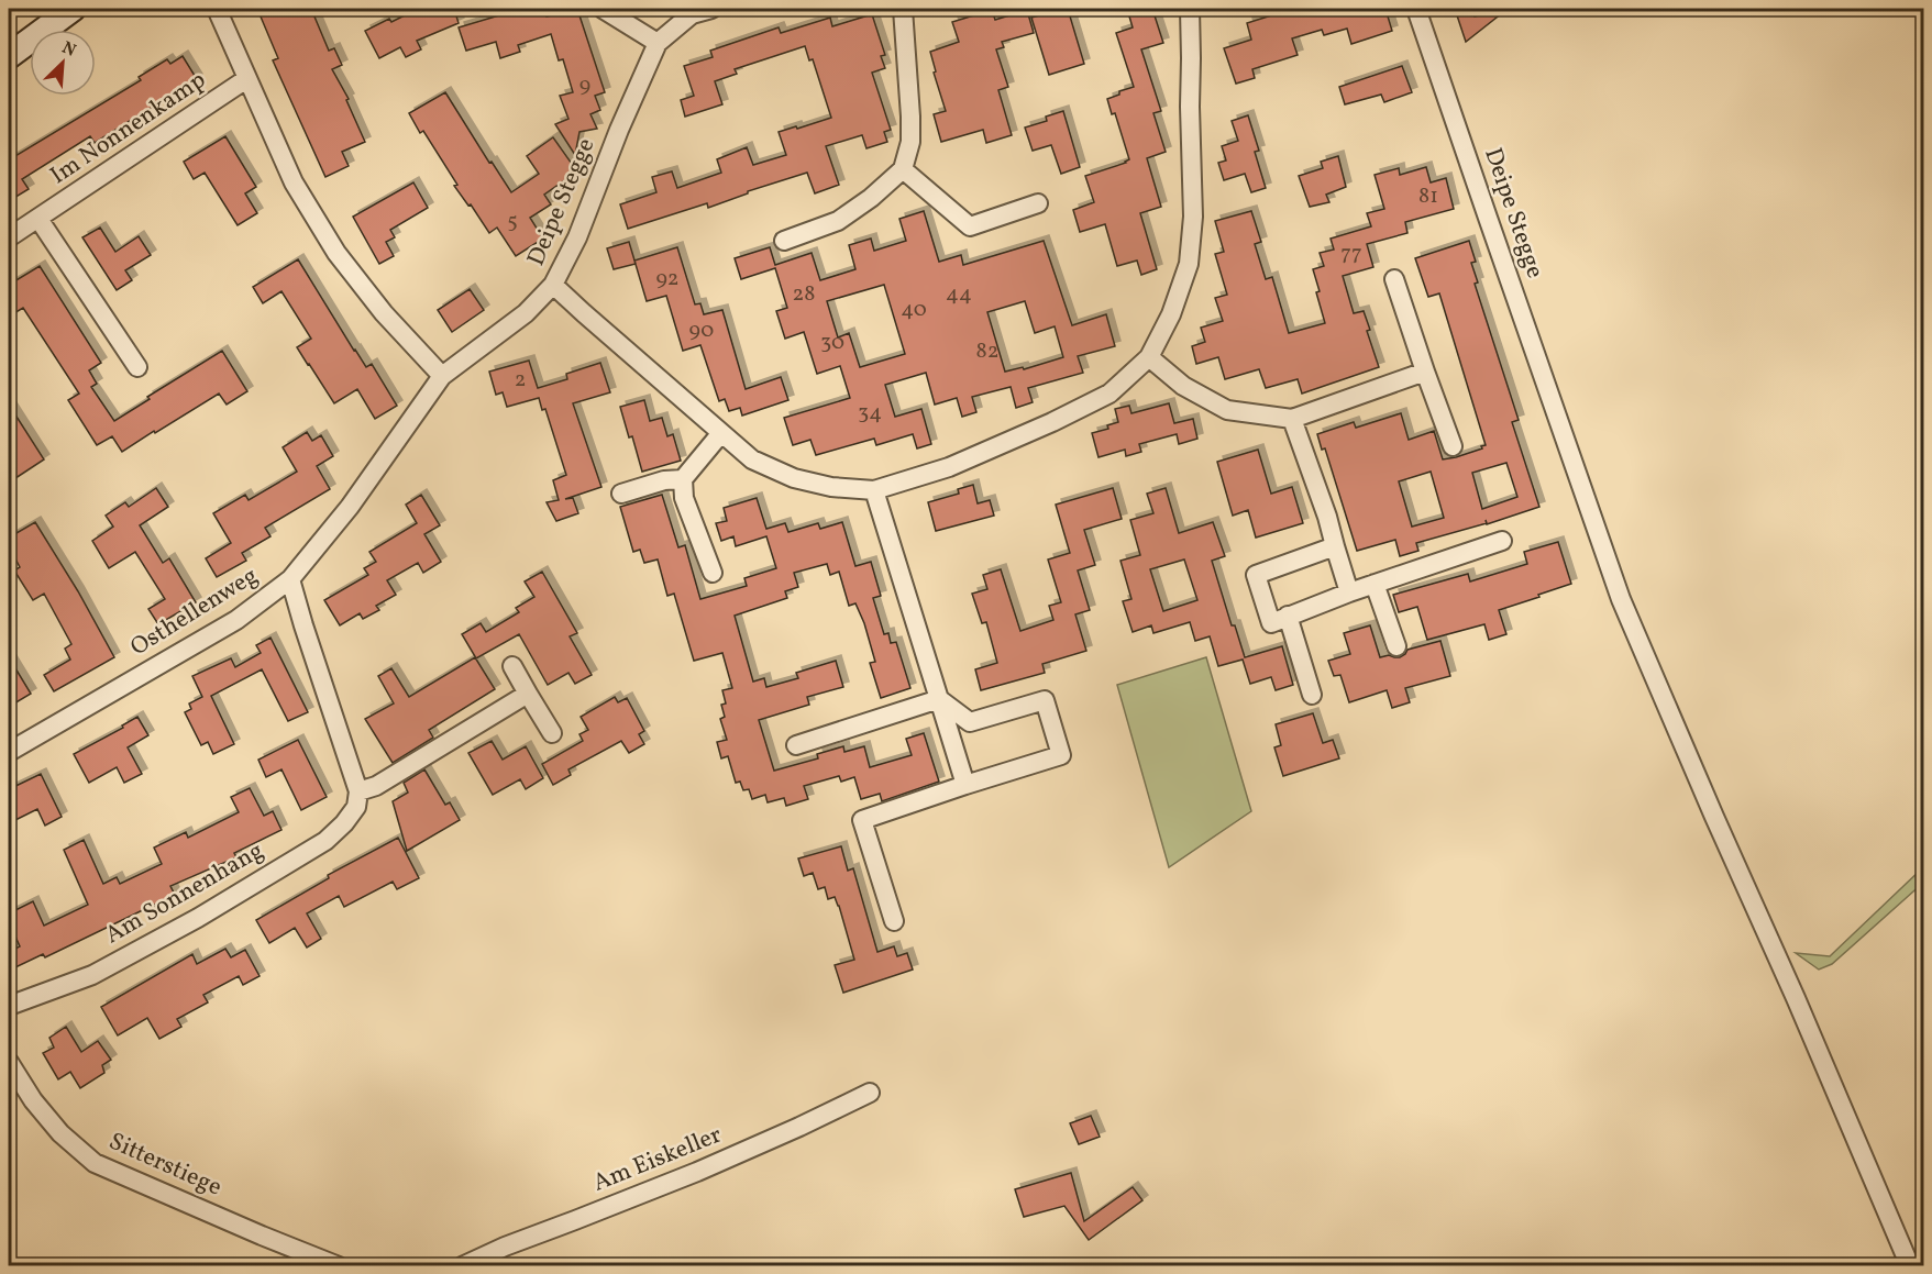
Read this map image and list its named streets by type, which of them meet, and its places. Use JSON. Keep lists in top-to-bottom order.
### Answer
{
  "streets": {
    "street": [
      "Im Nonnenkamp",
      "Deipe Stegge",
      "Osthellenweg",
      "Am Sonnenhang",
      "Am Eiskeller",
      "Sitterstiege"
    ]
  },
  "crossings": [
    ["Im Nonnenkamp", "Osthellenweg"]
  ],
  "house_numbers": [
    "9",
    "81",
    "5",
    "77",
    "92",
    "28",
    "44",
    "40",
    "90",
    "30",
    "82",
    "2",
    "34"
  ],
  "north": "top right"
}
